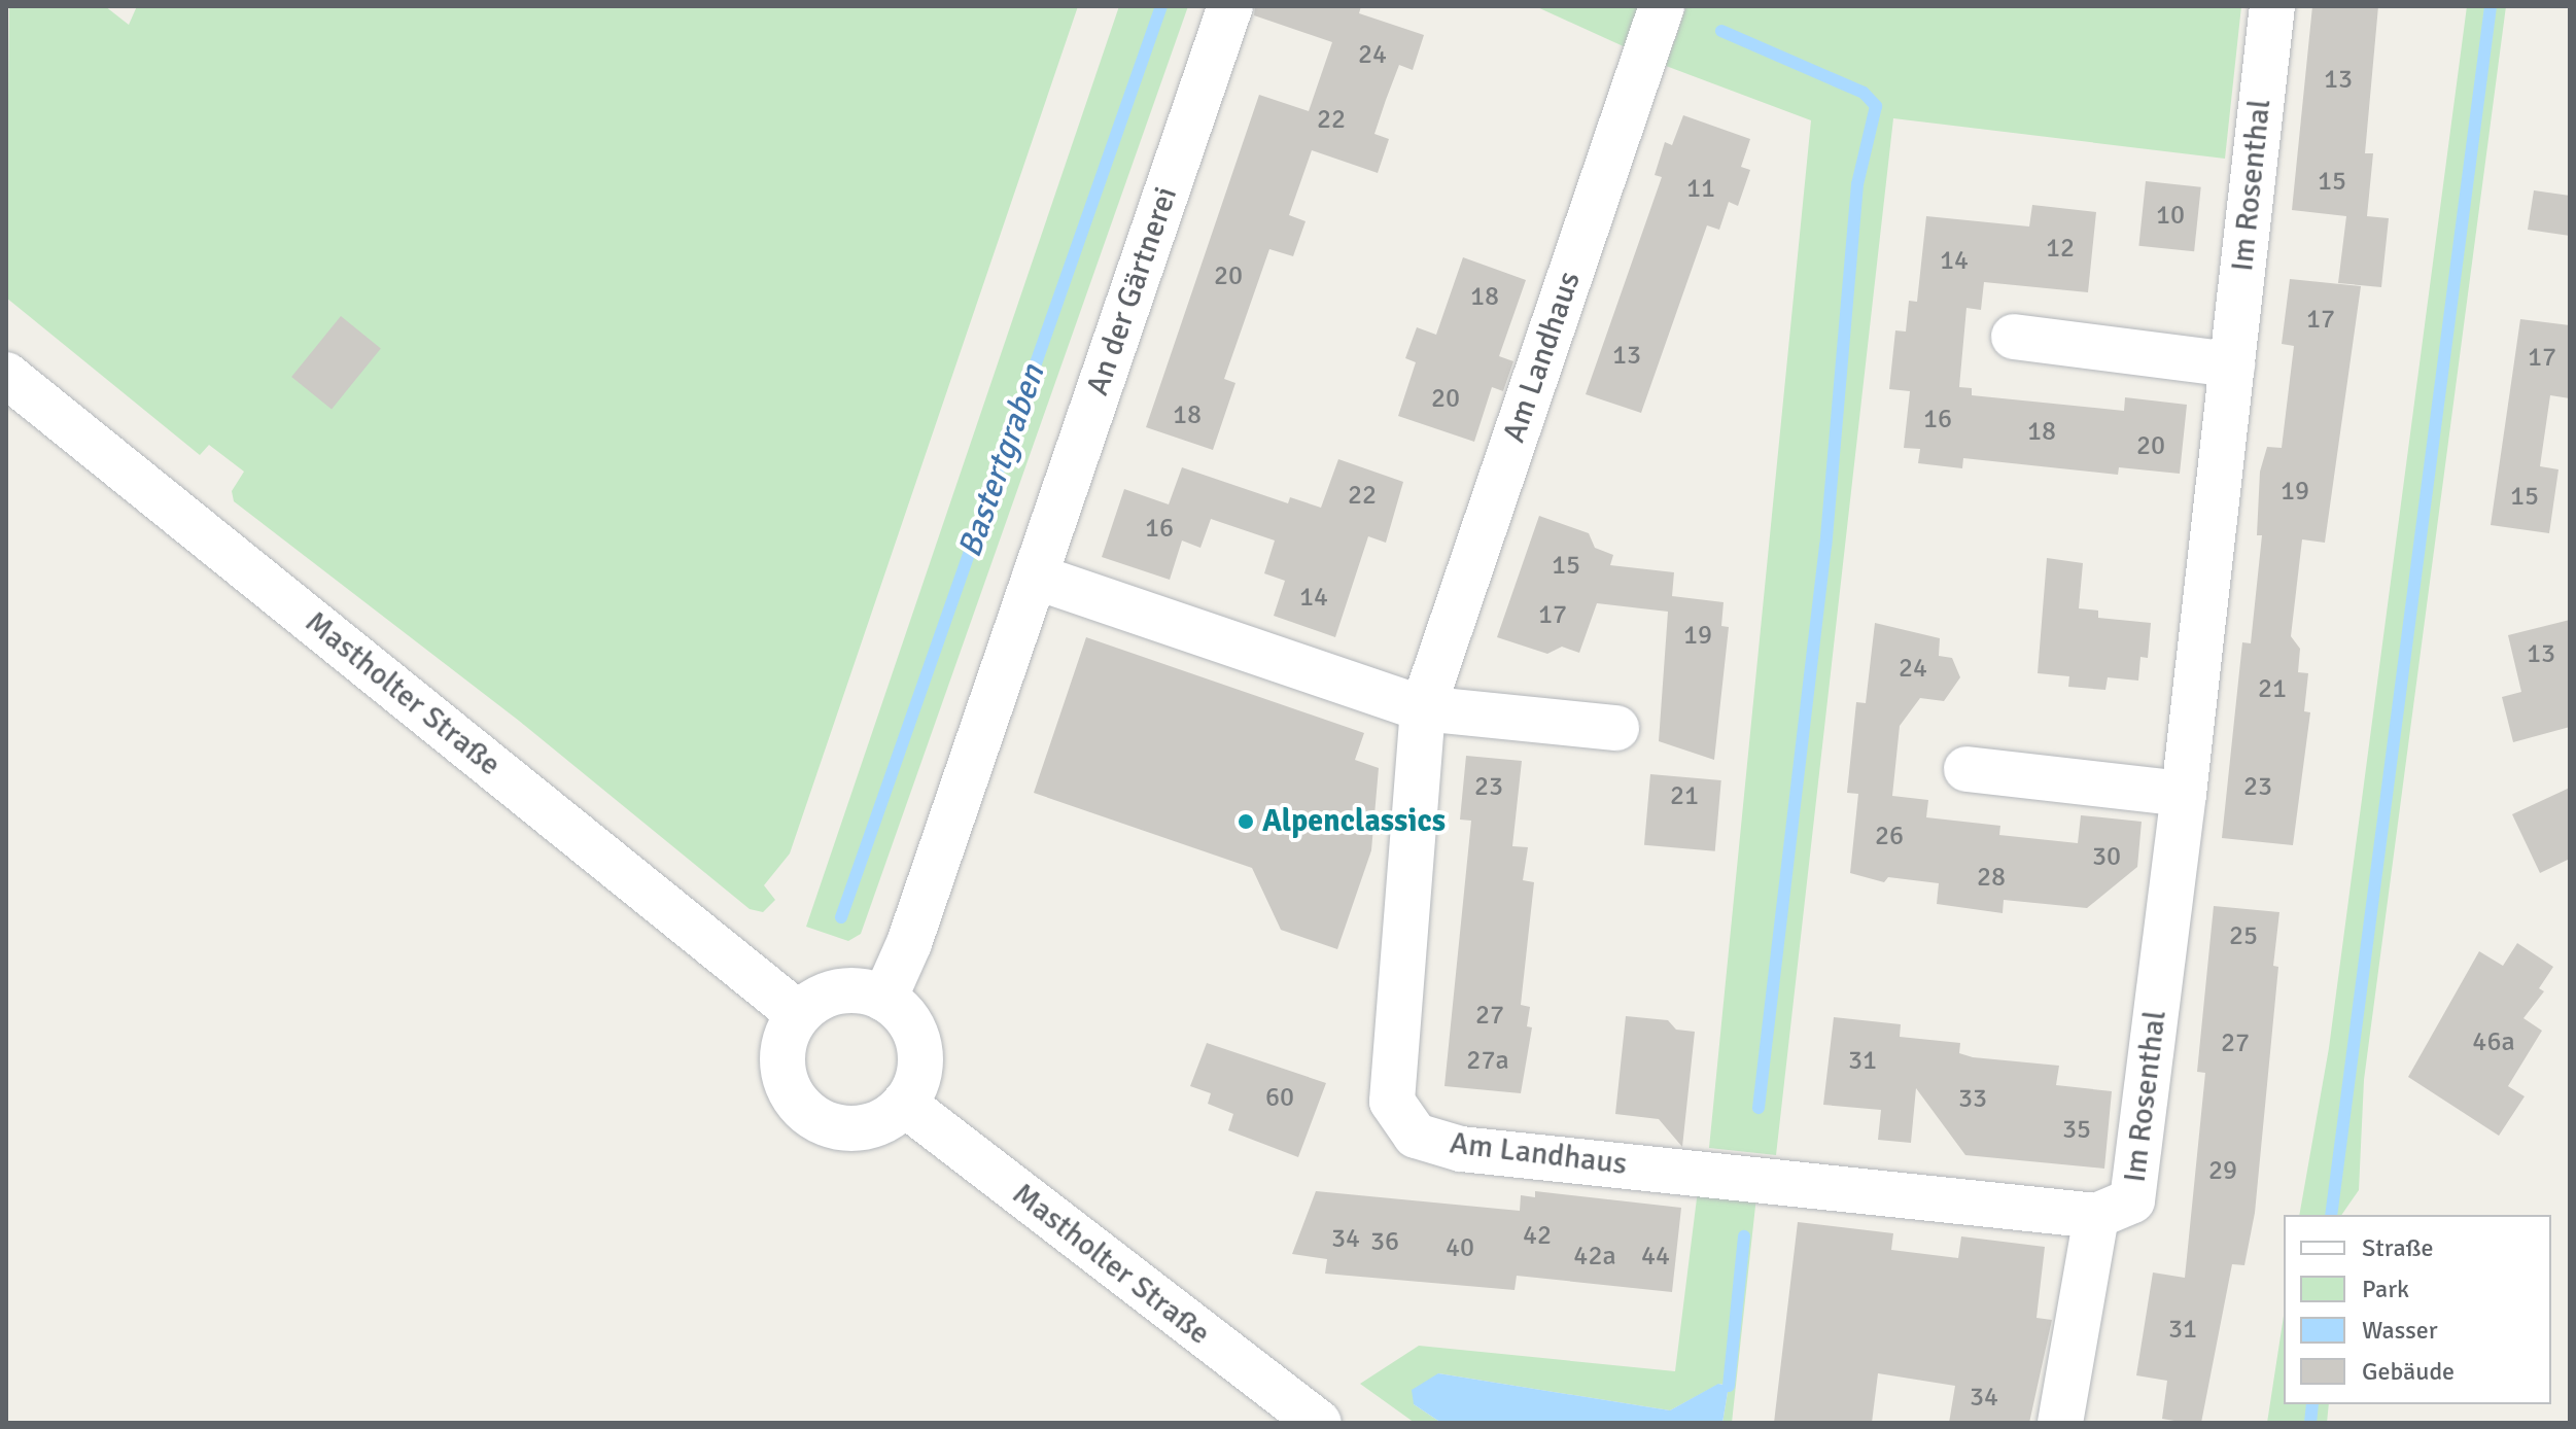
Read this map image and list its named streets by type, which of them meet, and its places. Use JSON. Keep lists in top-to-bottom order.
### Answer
{
  "streets": {
    "street": [
      "Im Rosenthal",
      "An der Gärtnerei",
      "Am Landhaus",
      "Mastholter Straße"
    ]
  },
  "crossings": [
    ["Im Rosenthal", "Am Landhaus"],
    ["An der Gärtnerei", "Mastholter Straße"]
  ],
  "water": ["Bastertgraben"],
  "places": ["Alpenclassics"],
  "house_numbers": [
    "24",
    "13",
    "22",
    "15",
    "11",
    "10",
    "12",
    "14",
    "20",
    "18",
    "17",
    "13",
    "17",
    "20",
    "18",
    "16",
    "18",
    "20",
    "19",
    "22",
    "15",
    "16",
    "15",
    "14",
    "17",
    "19",
    "13",
    "24",
    "21",
    "23",
    "23",
    "21",
    "26",
    "30",
    "28",
    "25",
    "27",
    "46a",
    "27",
    "27a",
    "31",
    "60",
    "33",
    "35",
    "29",
    "42",
    "34",
    "36",
    "40",
    "42a",
    "44",
    "31",
    "34"
  ],
  "legend": [
    "Straße",
    "Park",
    "Wasser",
    "Gebäude"
  ]
}
